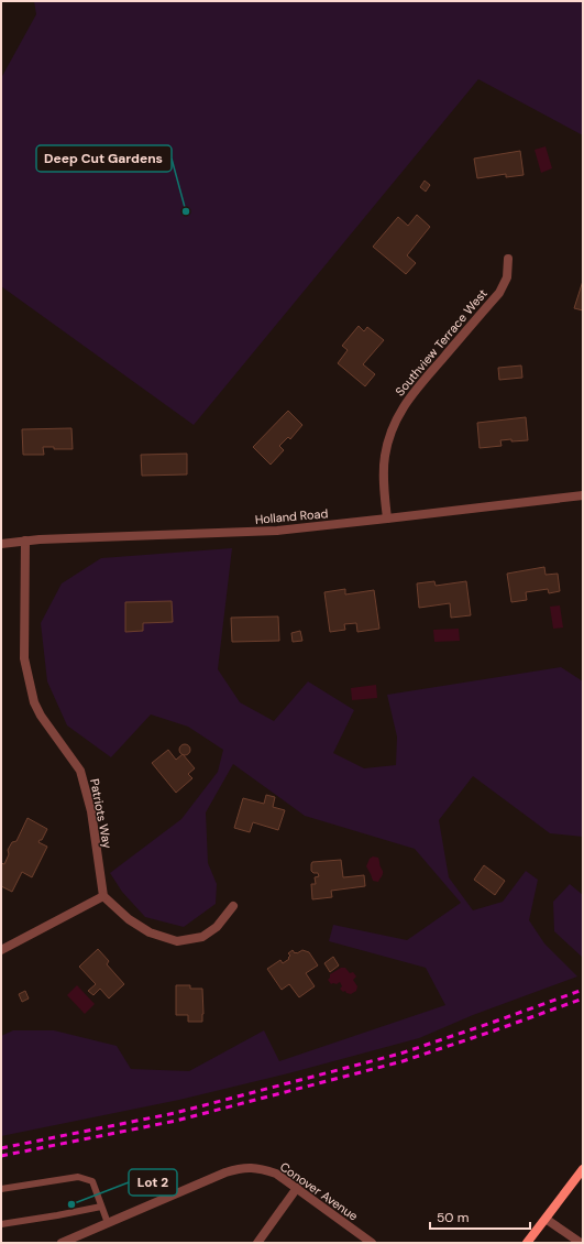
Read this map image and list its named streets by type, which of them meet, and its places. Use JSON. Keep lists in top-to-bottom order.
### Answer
{
  "streets": {
    "street": [
      "Southview Terrace West",
      "Holland Road",
      "Patriots Way",
      "Conover Avenue"
    ]
  },
  "crossings": [
    ["Southview Terrace West", "Holland Road"],
    ["Holland Road", "Patriots Way"]
  ],
  "places": ["Deep Cut Gardens", "Lot 2"],
  "scale_bar": "50 m"
}
